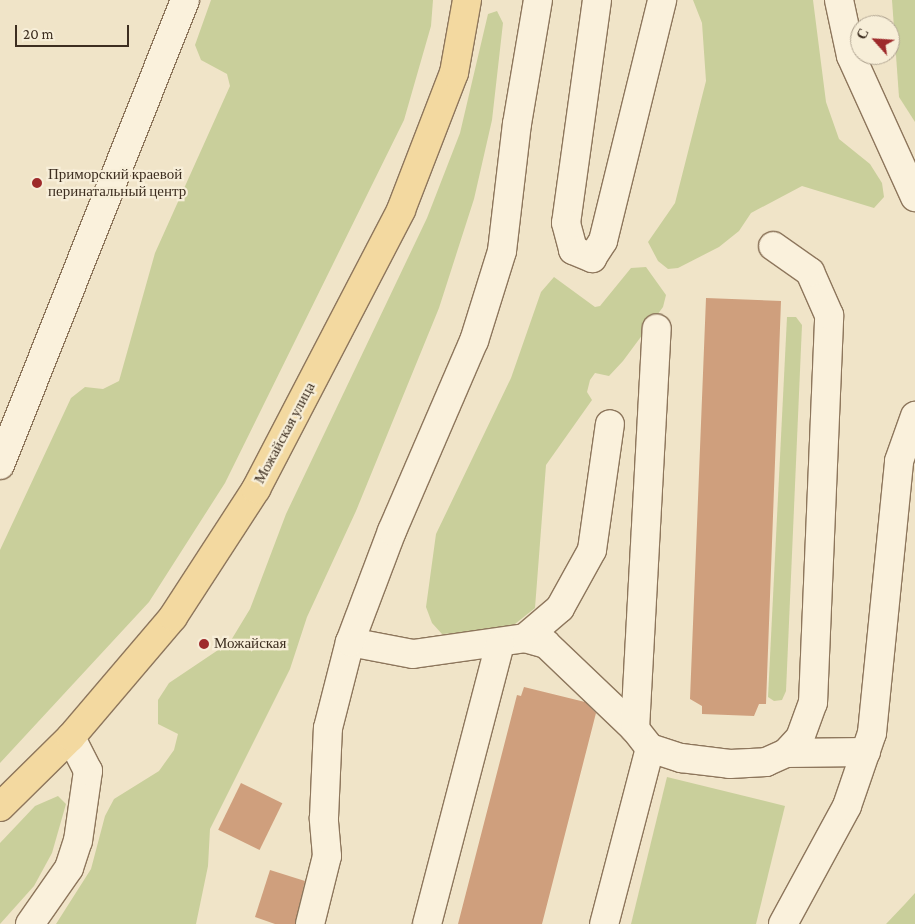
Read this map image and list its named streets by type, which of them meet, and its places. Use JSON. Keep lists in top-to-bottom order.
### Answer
{
  "streets": {
    "main road": ["Можайская улица"]
  },
  "places": ["Приморский краевой перинатальный центр", "Можайская"],
  "scale_bar": "20 m",
  "north": "top left"
}
